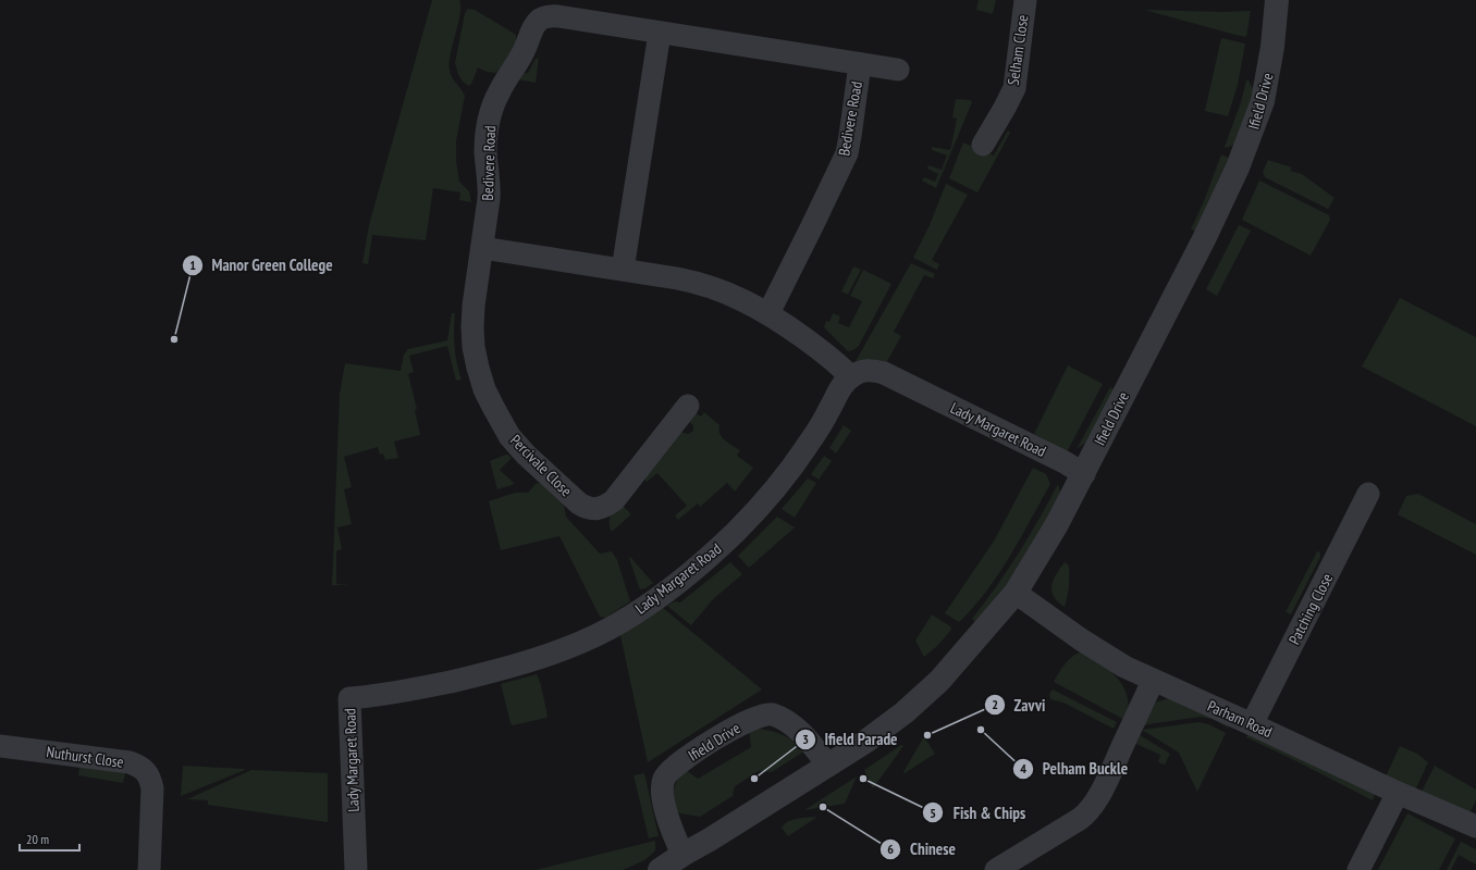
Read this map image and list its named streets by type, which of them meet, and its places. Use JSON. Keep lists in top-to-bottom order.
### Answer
{
  "streets": {
    "street": [
      "Selham Close",
      "Ifield Drive",
      "Bedivere Road",
      "Lady Margaret Road",
      "Percivale Close",
      "Patching Close",
      "Parham Road",
      "Nuthurst Close"
    ]
  },
  "crossings": [
    ["Ifield Drive", "Lady Margaret Road"],
    ["Ifield Drive", "Parham Road"],
    ["Bedivere Road", "Percivale Close"],
    ["Patching Close", "Parham Road"]
  ],
  "places": [
    "Manor Green College",
    "Pelham Buckle",
    "Zavvi",
    "Ifield Parade",
    "Fish & Chips",
    "Chinese"
  ],
  "scale_bar": "20 m"
}
